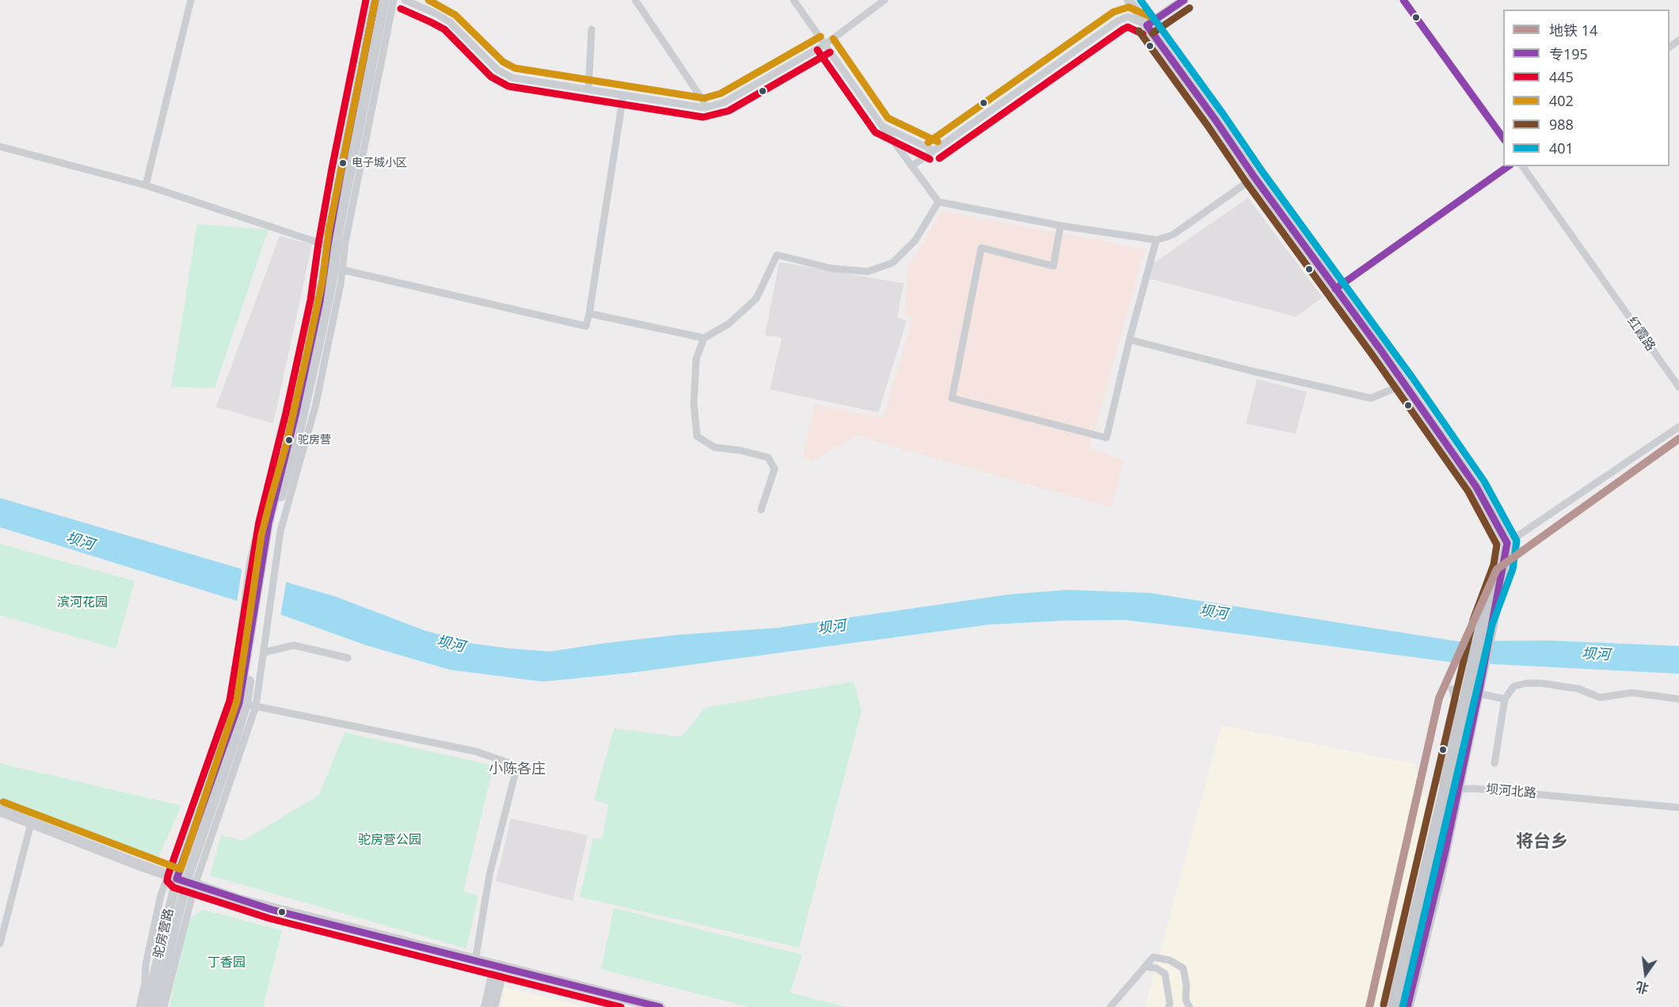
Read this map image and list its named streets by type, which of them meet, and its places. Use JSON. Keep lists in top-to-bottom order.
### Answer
{
  "streets": {
    "street": ["红霞路", "坝河北路", "驼房营路"]
  },
  "districts": ["小陈各庄", "将台乡"],
  "water": ["坝河"],
  "parks": ["滨河花园", "驼房营公园", "丁香园"],
  "places": ["电子城小区", "驼房营"],
  "lines": [
    "transit line 专195",
    "transit line 445",
    "transit line 402",
    "transit line 401",
    "transit line 988",
    "metro line 14"
  ],
  "legend": [
    "地铁 14",
    "专195",
    "445",
    "402",
    "988",
    "401"
  ],
  "north": "bottom"
}
